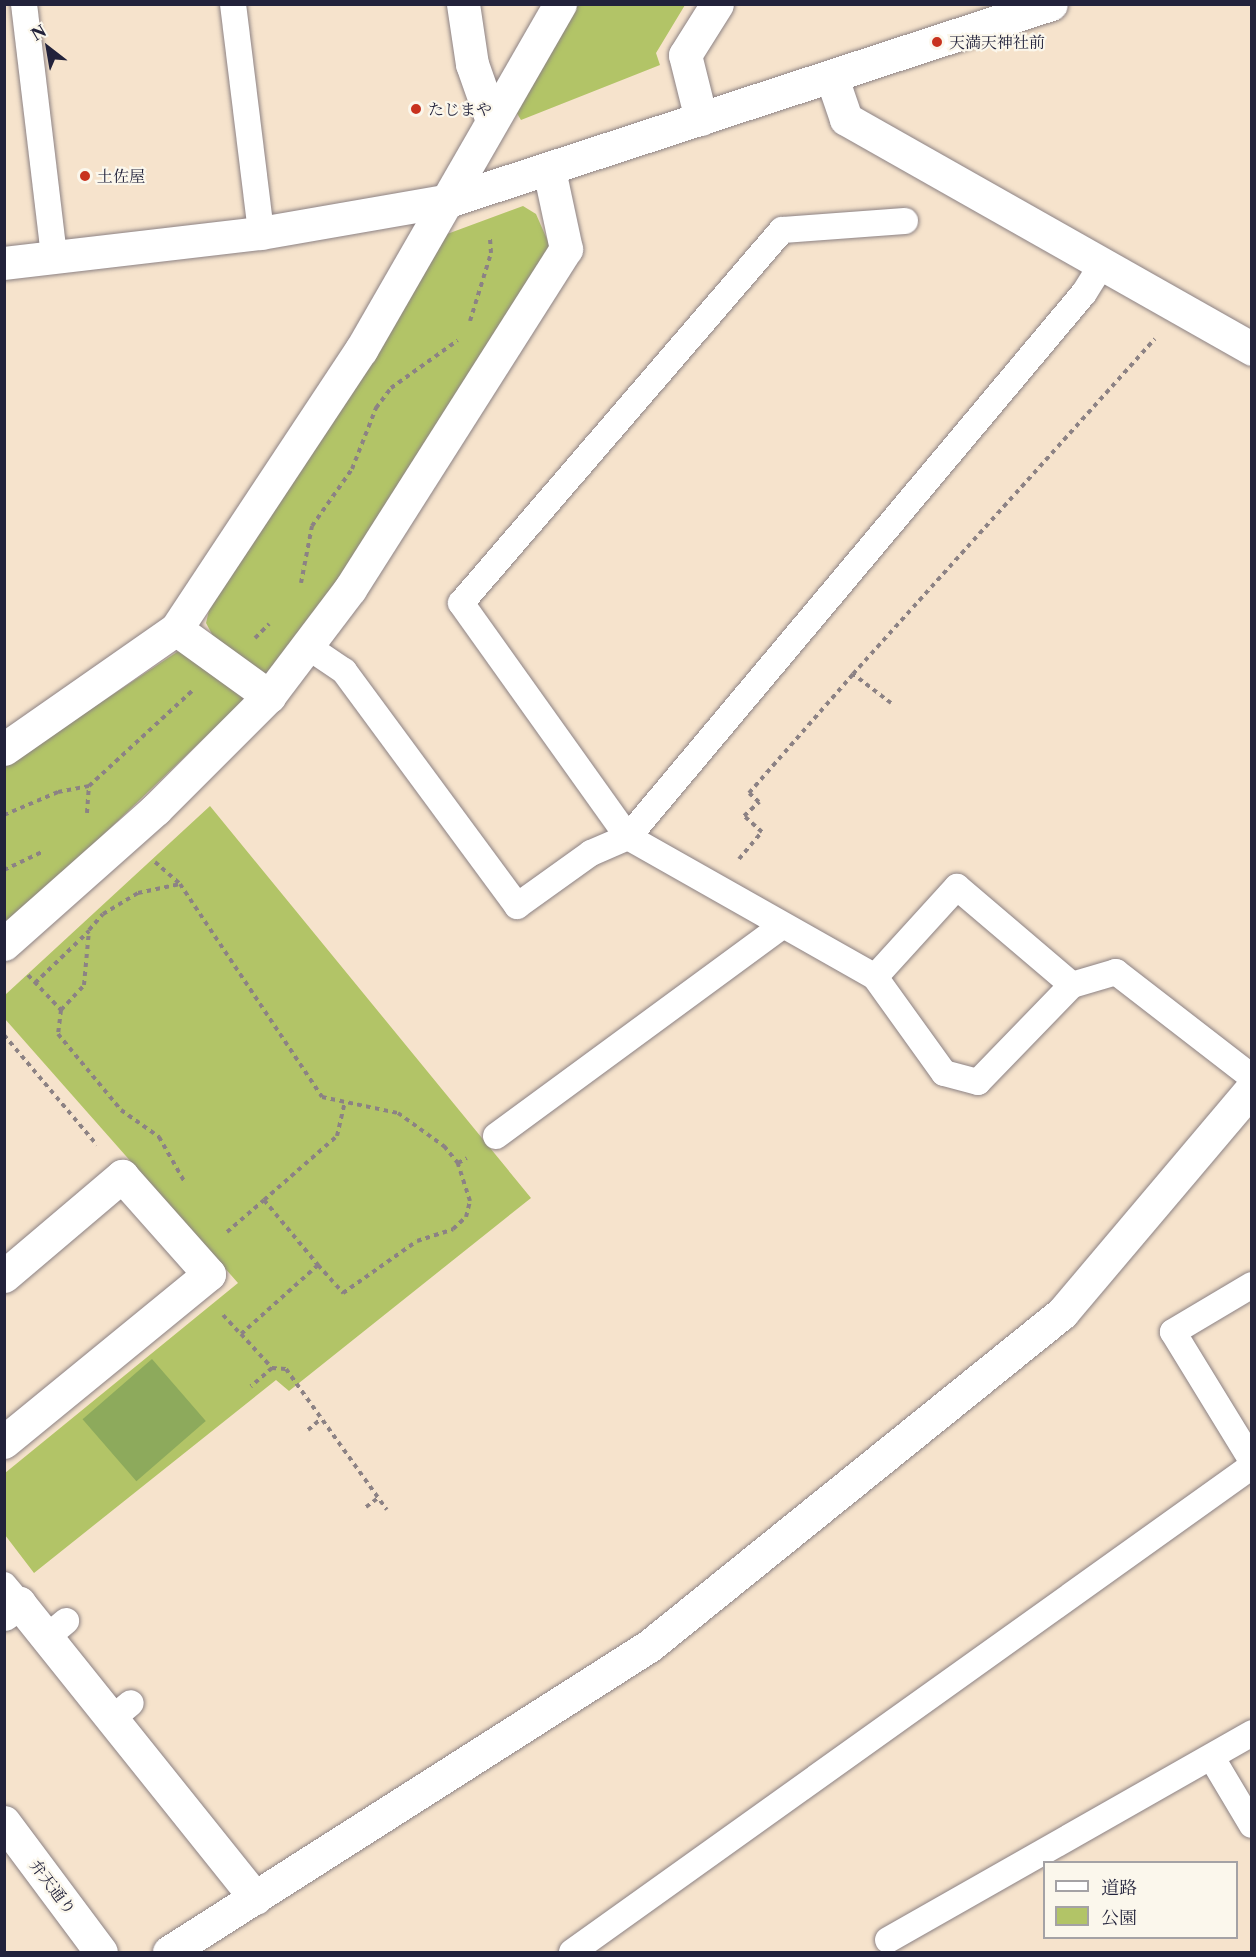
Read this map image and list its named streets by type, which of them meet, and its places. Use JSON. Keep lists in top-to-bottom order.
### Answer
{
  "streets": {
    "street": ["弁天通り"]
  },
  "places": ["天満天神社前", "たじまや", "土佐屋"],
  "legend": ["道路", "公園"],
  "north": "top left"
}
